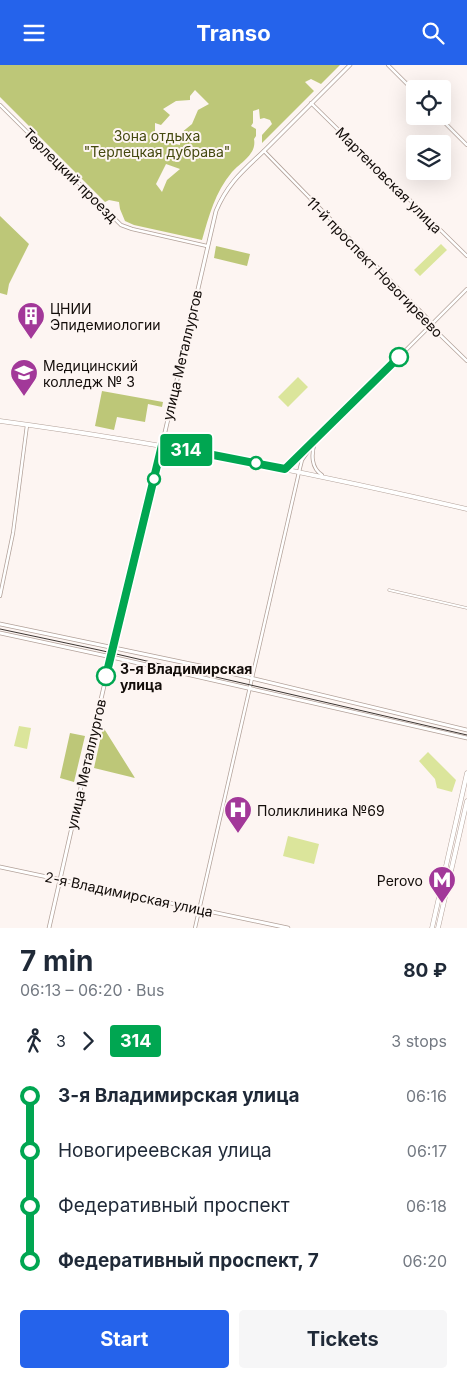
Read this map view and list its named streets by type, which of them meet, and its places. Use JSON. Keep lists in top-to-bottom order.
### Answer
{
  "streets": {
    "street": [
      "Терлецкий проезд",
      "Мартеновская улица",
      "11-й проспект Новогиреево",
      "улица Металлургов",
      "2-я Владимирская улица"
    ]
  },
  "crossings": [
    ["Терлецкий проезд", "улица Металлургов"],
    ["Мартеновская улица", "улица Металлургов"],
    ["11-й проспект Новогиреево", "улица Металлургов"],
    ["улица Металлургов", "2-я Владимирская улица"]
  ],
  "parks": ["Зона отдыха \"Терлецкая дубрава\""],
  "places": {
    "building": ["ЦНИИ Эпидемиологии"],
    "school or university": ["Медицинский колледж № 3"],
    "other": ["3-я Владимирская улица"],
    "hospital": ["Поликлиника №69"],
    "metro station": ["Perovo"]
  },
  "lines": ["bus line 314"],
  "page": {
    "header": "Transo",
    "on_map": "314",
    "heading": ["7 min", "06:13 – 06:20 · Bus", "80 ₽"],
    "legs": ["3", "314", "3 stops"],
    "list": [
      {
        "name": "3-я Владимирская улица",
        "value": "06:16"
      },
      {
        "name": "Новогиреевская улица",
        "value": "06:17"
      },
      {
        "name": "Федеративный проспект",
        "value": "06:18"
      },
      {
        "name": "Федеративный проспект, 7",
        "value": "06:20"
      }
    ],
    "buttons": ["Start", "Tickets"]
  }
}
